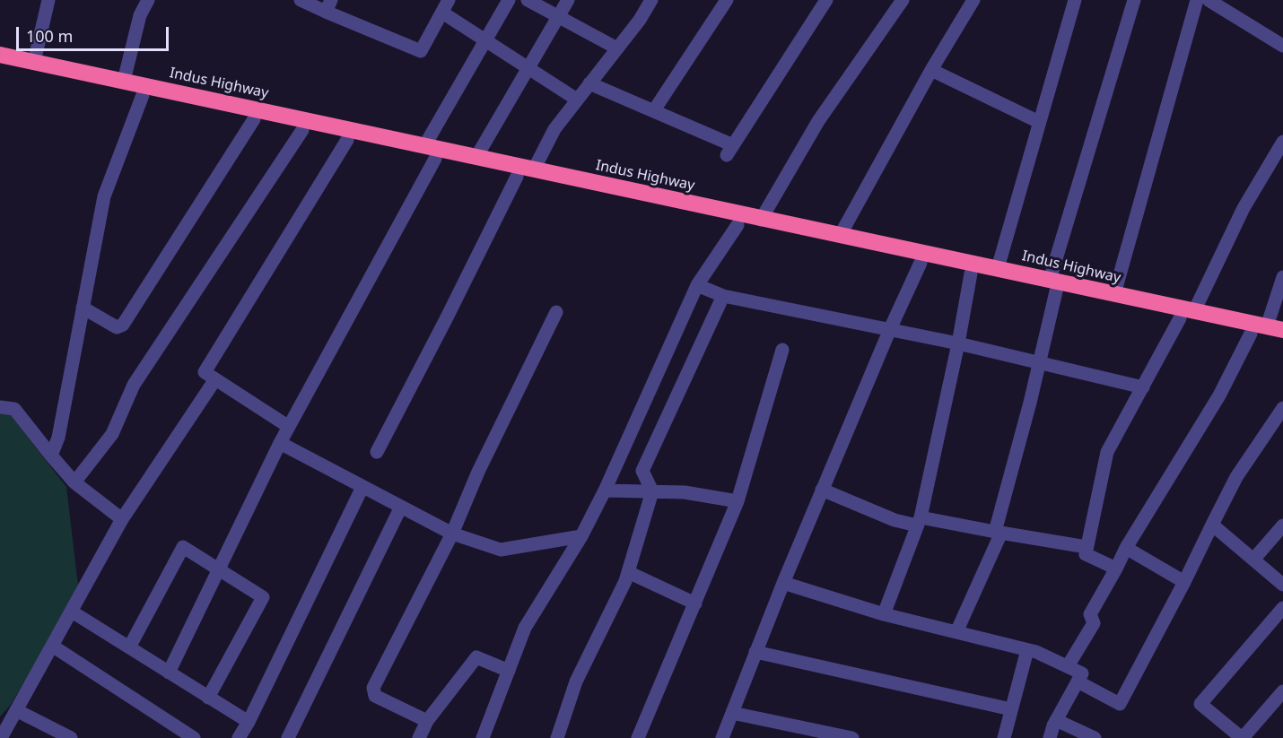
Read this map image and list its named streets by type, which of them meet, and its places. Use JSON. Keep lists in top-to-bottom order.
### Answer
{
  "streets": {
    "highway": ["Indus Highway"]
  },
  "scale_bar": "100 m"
}
